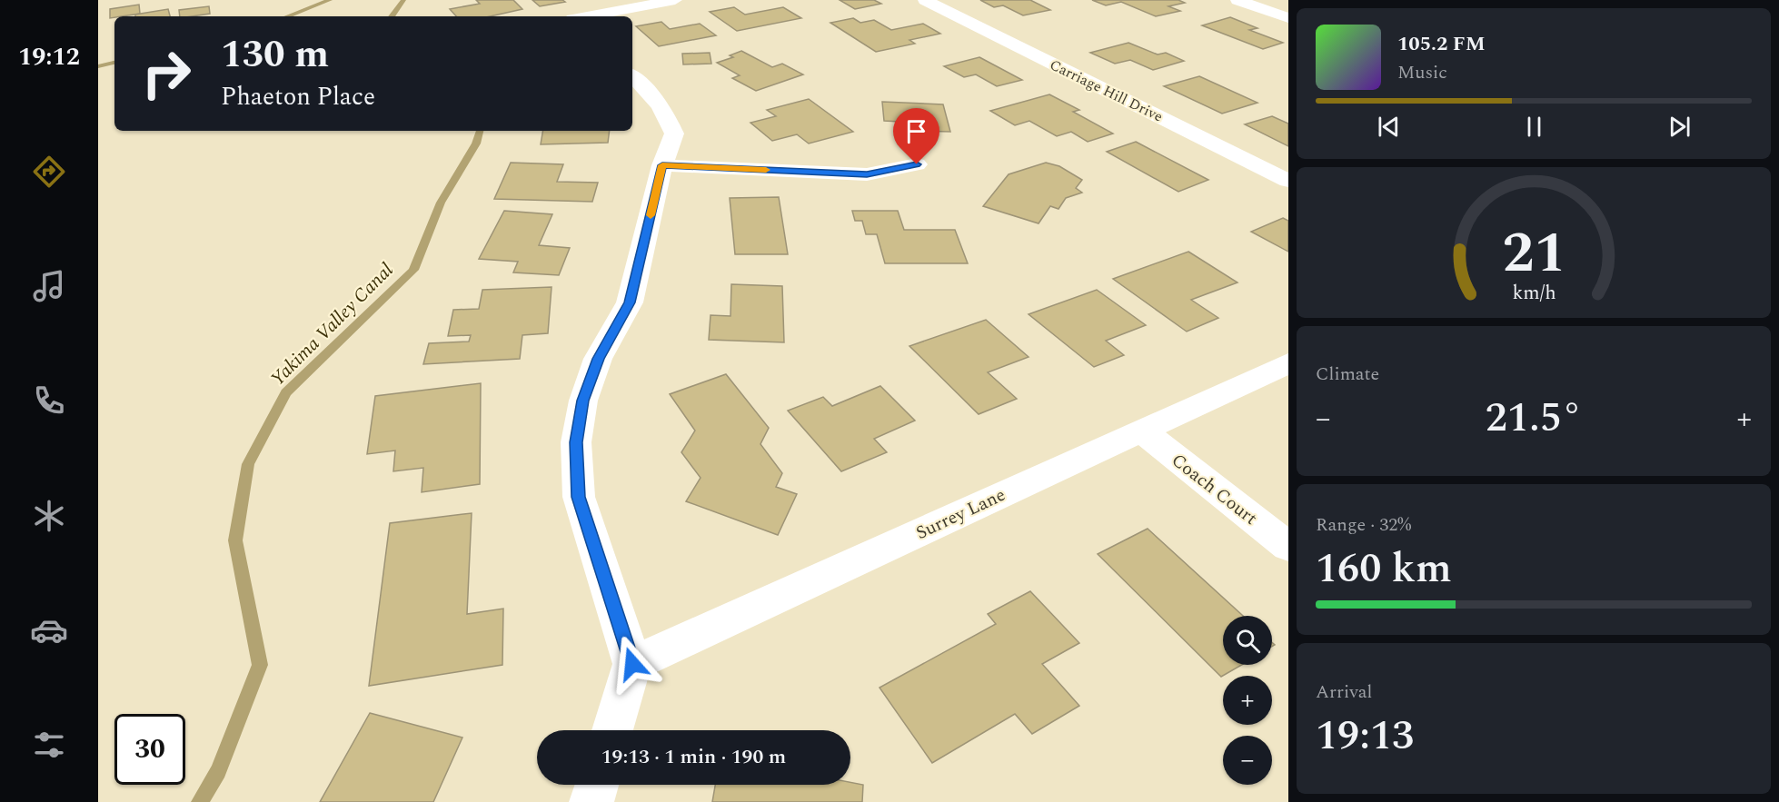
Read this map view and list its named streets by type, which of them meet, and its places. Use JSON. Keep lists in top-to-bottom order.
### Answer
{
  "streets": {
    "street": ["Carriage Hill Drive", "Coach Court", "Surrey Lane"]
  },
  "crossings": [
    ["Coach Court", "Surrey Lane"]
  ],
  "water": ["Yakima Valley Canal"],
  "page": {
    "tabs": "19:12",
    "turn": ["130 m", "Phaeton Place"],
    "song": ["105.2 FM", "Music"],
    "tile": [
      "Climate",
      ["Range · 32%", "160 km"],
      ["Arrival", "19:13"]
    ],
    "heat": ["−", "21.5°", "+"],
    "map_buttons": ["+", "−"],
    "limit": "30",
    "trip": "19:13 · 1 min · 190 m",
    "gauge": ["21", "km/h"]
  }
}
